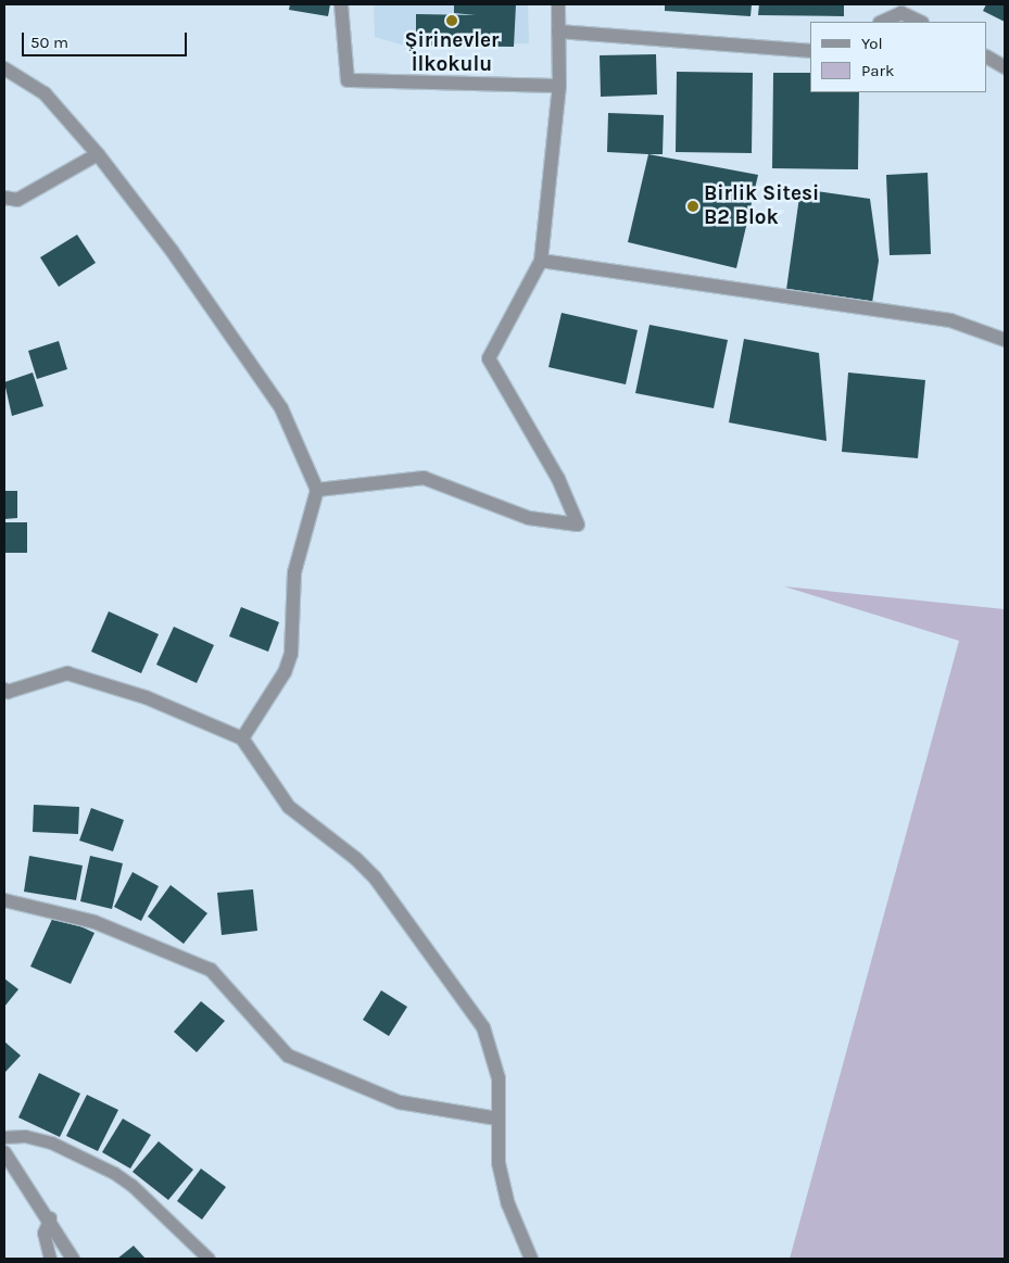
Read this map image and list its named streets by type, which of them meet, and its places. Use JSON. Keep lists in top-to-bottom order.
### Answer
{
  "places": ["Şirinevler İlkokulu", "Birlik Sitesi B2 Blok"],
  "legend": ["Yol", "Park"],
  "scale_bar": "50 m"
}
